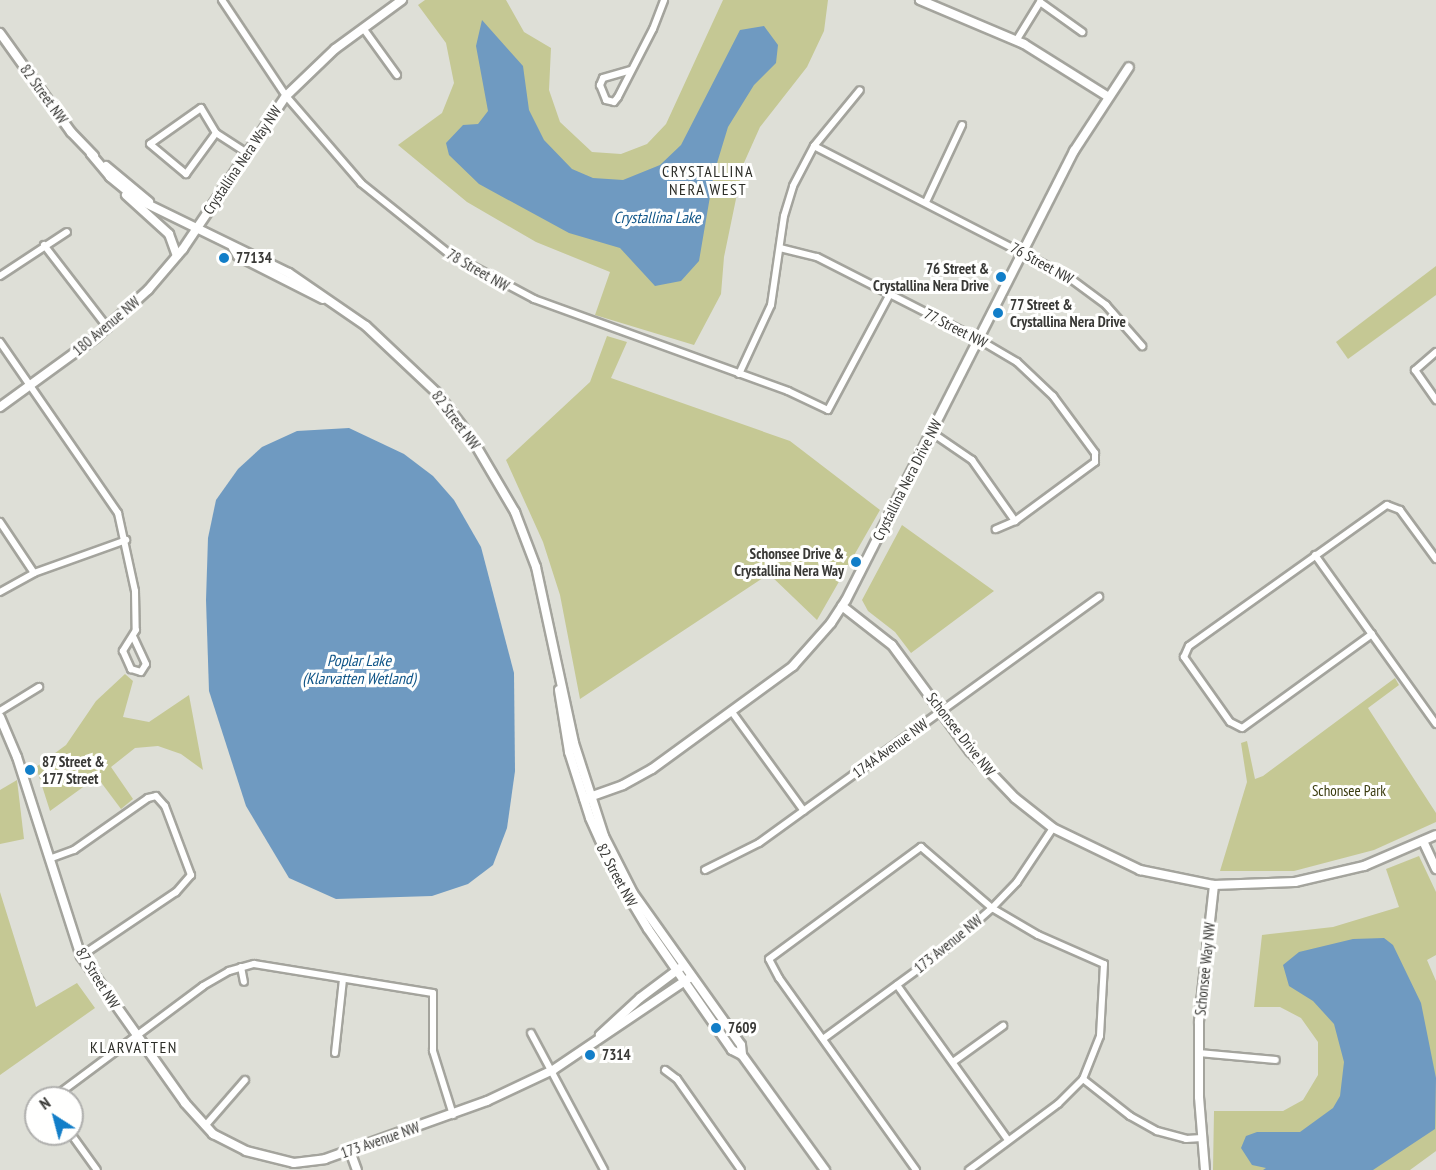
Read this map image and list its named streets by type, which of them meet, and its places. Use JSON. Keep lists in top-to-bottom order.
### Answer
{
  "streets": {
    "street": [
      "82 Street NW",
      "Crystallina Nera Way NW",
      "76 Street NW",
      "78 Street NW",
      "180 Avenue NW",
      "77 Street NW",
      "Crystallina Nera Drive NW",
      "Schonsee Drive NW",
      "174A Avenue NW",
      "173 Avenue NW",
      "Schonsee Way NW",
      "87 Street NW"
    ]
  },
  "crossings": [
    ["82 Street NW", "Crystallina Nera Way NW"],
    ["82 Street NW", "180 Avenue NW"],
    ["82 Street NW", "Crystallina Nera Drive NW"],
    ["82 Street NW", "173 Avenue NW"],
    ["Crystallina Nera Way NW", "78 Street NW"],
    ["Crystallina Nera Way NW", "180 Avenue NW"],
    ["76 Street NW", "Crystallina Nera Drive NW"],
    ["78 Street NW", "77 Street NW"],
    ["77 Street NW", "Crystallina Nera Drive NW"],
    ["Crystallina Nera Drive NW", "Schonsee Drive NW"],
    ["Schonsee Drive NW", "174A Avenue NW"],
    ["Schonsee Drive NW", "173 Avenue NW"],
    ["Schonsee Drive NW", "Schonsee Way NW"],
    ["173 Avenue NW", "87 Street NW"]
  ],
  "districts": ["CRYSTALLINA NERA WEST", "KLARVATTEN"],
  "water": ["Crystallina Lake", "Poplar Lake (Klarvatten Wetland)"],
  "parks": ["Schonsee Park"],
  "places": [
    "77134",
    "76 Street & Crystallina Nera Drive",
    "77 Street & Crystallina Nera Drive",
    "Schonsee Drive & Crystallina Nera Way",
    "87 Street & 177 Street",
    "7609",
    "7314"
  ],
  "north": "top left"
}
